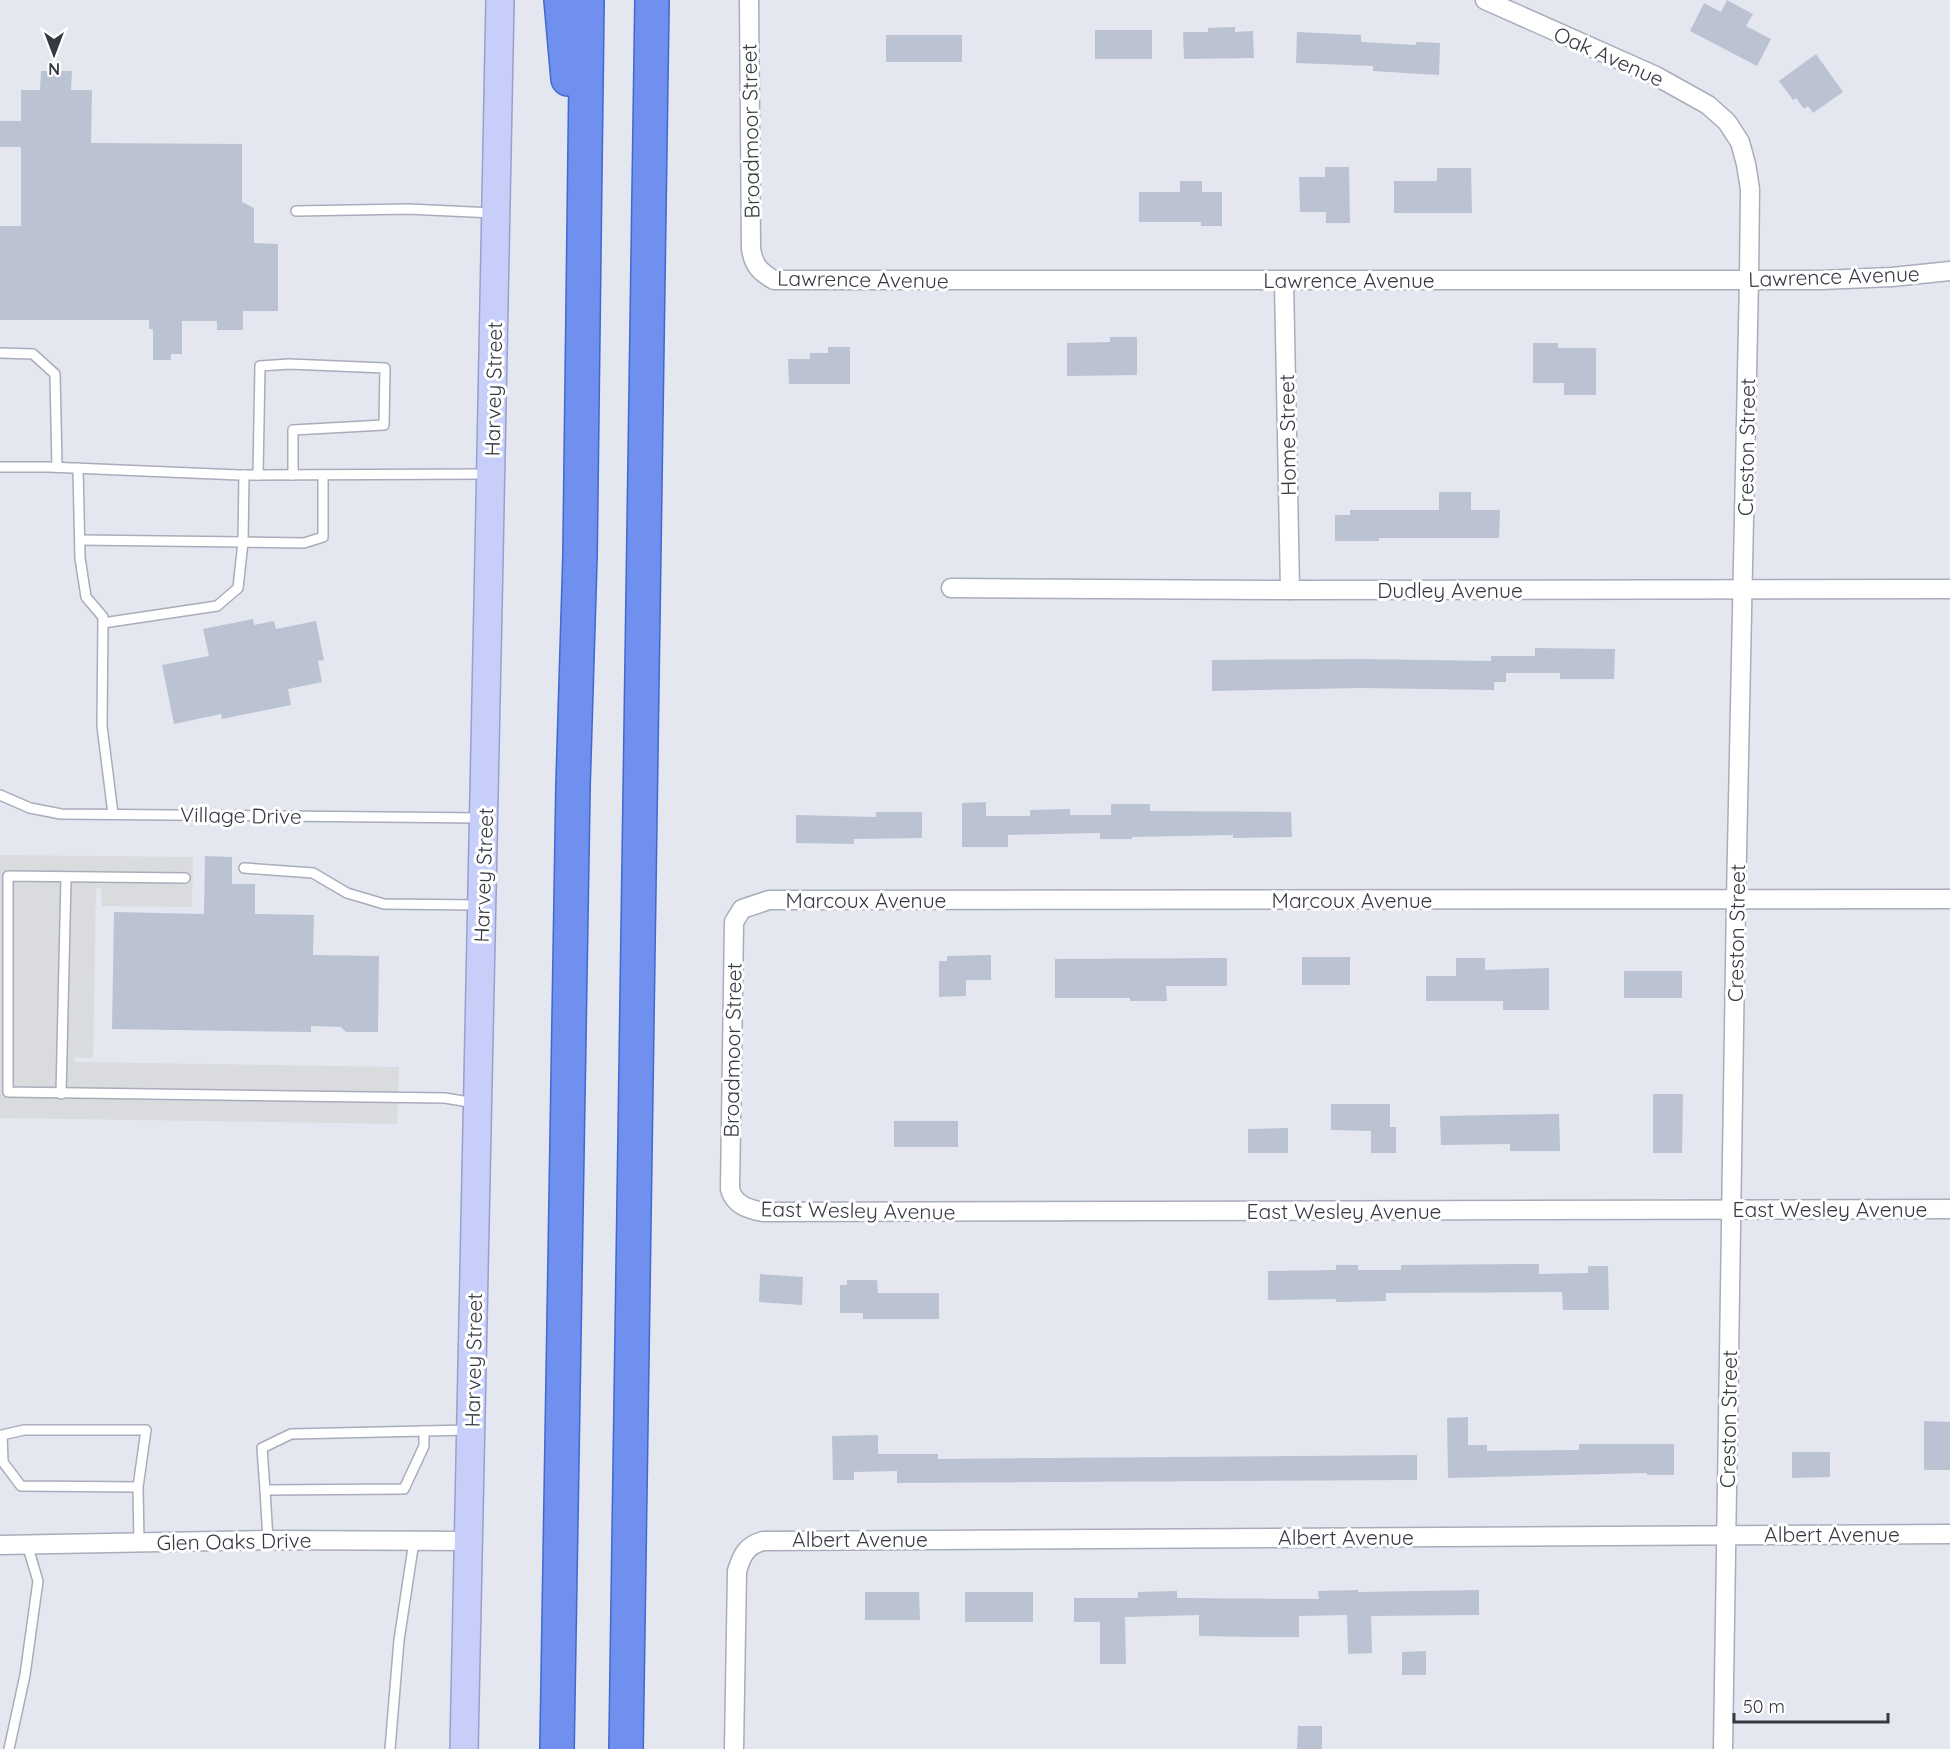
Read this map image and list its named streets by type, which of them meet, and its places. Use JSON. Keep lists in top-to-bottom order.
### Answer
{
  "streets": {
    "street": [
      "Oak Avenue",
      "Broadmoor Street",
      "Lawrence Avenue",
      "Harvey Street",
      "Home Street",
      "Creston Street",
      "Dudley Avenue",
      "Marcoux Avenue",
      "East Wesley Avenue",
      "Albert Avenue",
      "Glen Oaks Drive"
    ],
    "lane": ["Village Drive"]
  },
  "crossings": [
    ["Oak Avenue", "Creston Street"],
    ["Broadmoor Street", "Lawrence Avenue"],
    ["Broadmoor Street", "Marcoux Avenue"],
    ["Broadmoor Street", "East Wesley Avenue"],
    ["Lawrence Avenue", "Home Street"],
    ["Lawrence Avenue", "Creston Street"],
    ["Harvey Street", "Village Drive"],
    ["Harvey Street", "Glen Oaks Drive"],
    ["Home Street", "Dudley Avenue"],
    ["Creston Street", "Dudley Avenue"],
    ["Creston Street", "Marcoux Avenue"],
    ["Creston Street", "East Wesley Avenue"],
    ["Creston Street", "Albert Avenue"]
  ],
  "scale_bar": "50 m",
  "north": "bottom"
}
